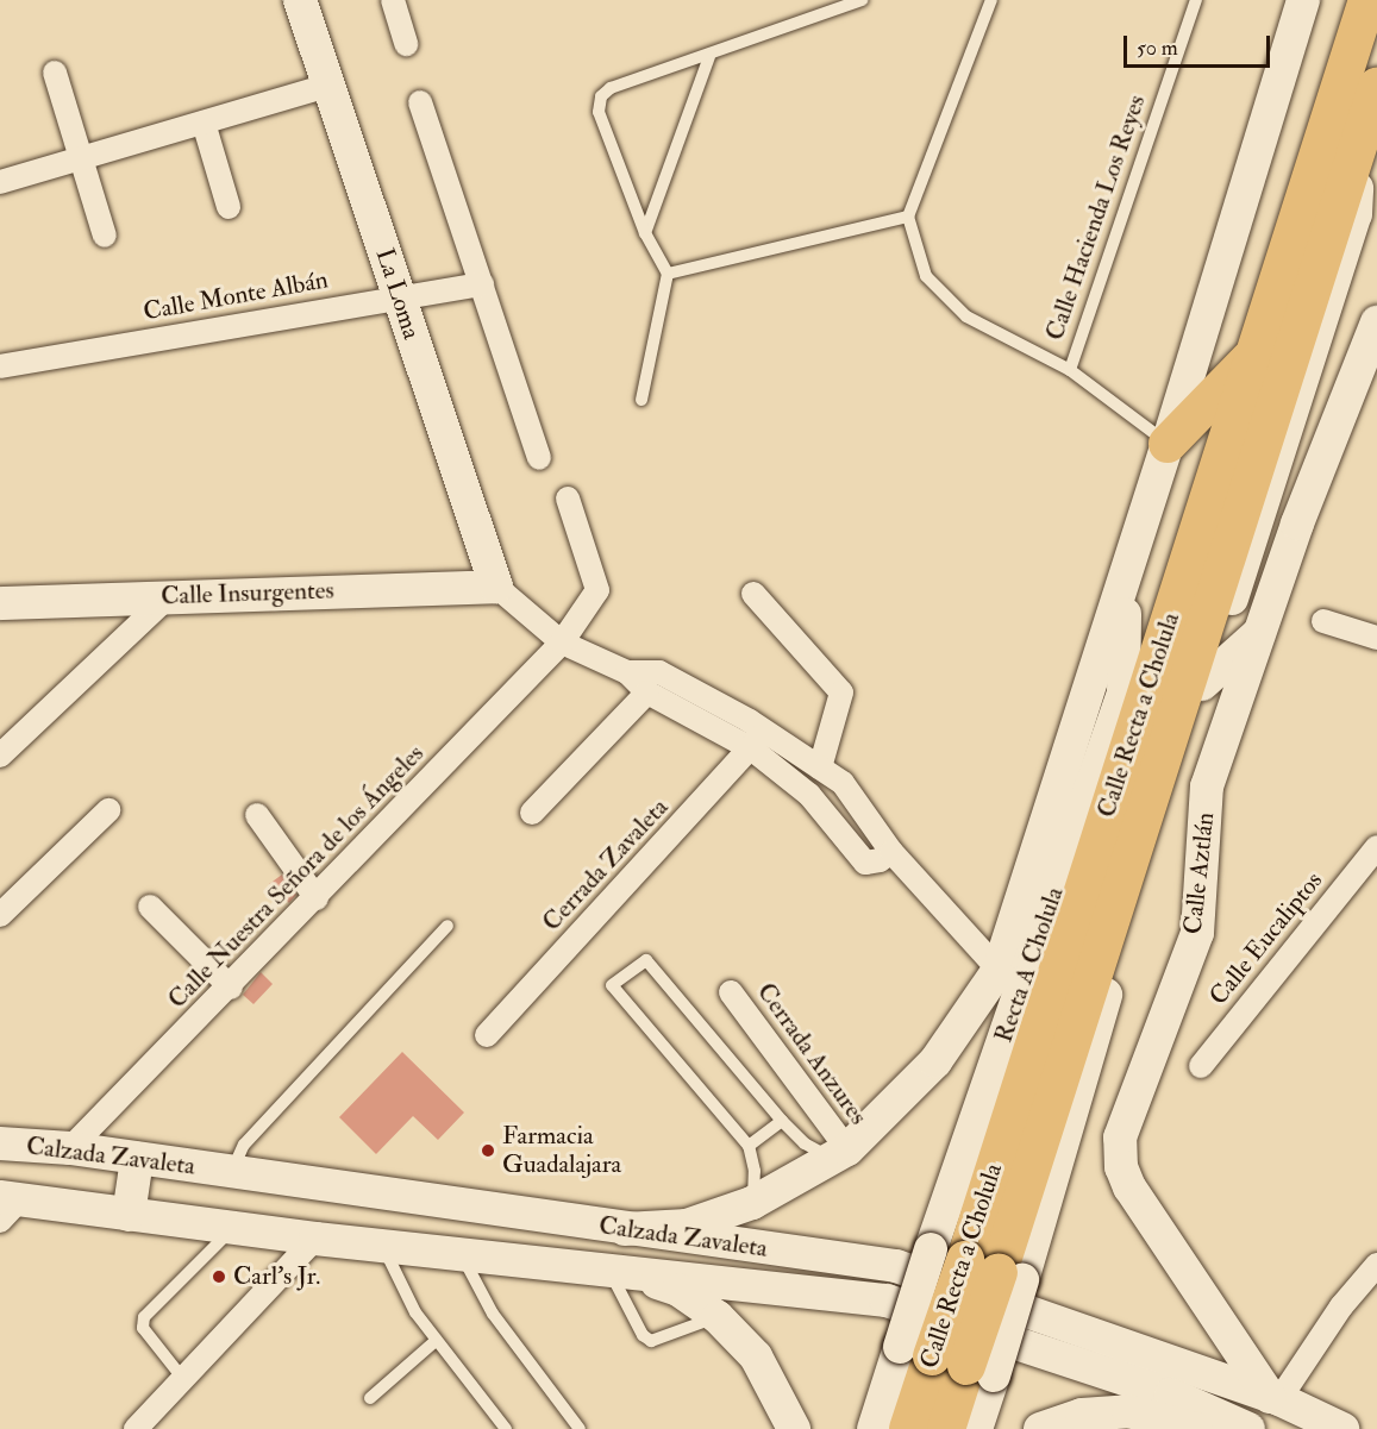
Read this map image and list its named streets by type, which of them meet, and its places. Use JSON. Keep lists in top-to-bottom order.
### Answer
{
  "streets": {
    "main road": [
      "La Loma",
      "Calle Insurgentes",
      "Calle Recta a Cholula",
      "Calle Aztlán",
      "Recta A Cholula",
      "Calzada Zavaleta"
    ],
    "street": [
      "Calle Monte Albán",
      "Cerrada Zavaleta",
      "Calle Nuestra Señora de los Ángeles",
      "Calle Eucaliptos",
      "Cerrada Anzures"
    ],
    "lane": ["Calle Hacienda Los Reyes"]
  },
  "crossings": [
    ["La Loma", "Calle Monte Albán"],
    ["La Loma", "Calle Insurgentes"],
    ["Calle Recta a Cholula", "Recta A Cholula"],
    ["Calle Aztlán", "Calzada Zavaleta"],
    ["Calle Nuestra Señora de los Ángeles", "Calzada Zavaleta"]
  ],
  "places": ["Farmacia Guadalajara", "Carl's Jr."],
  "scale_bar": "50 m"
}
